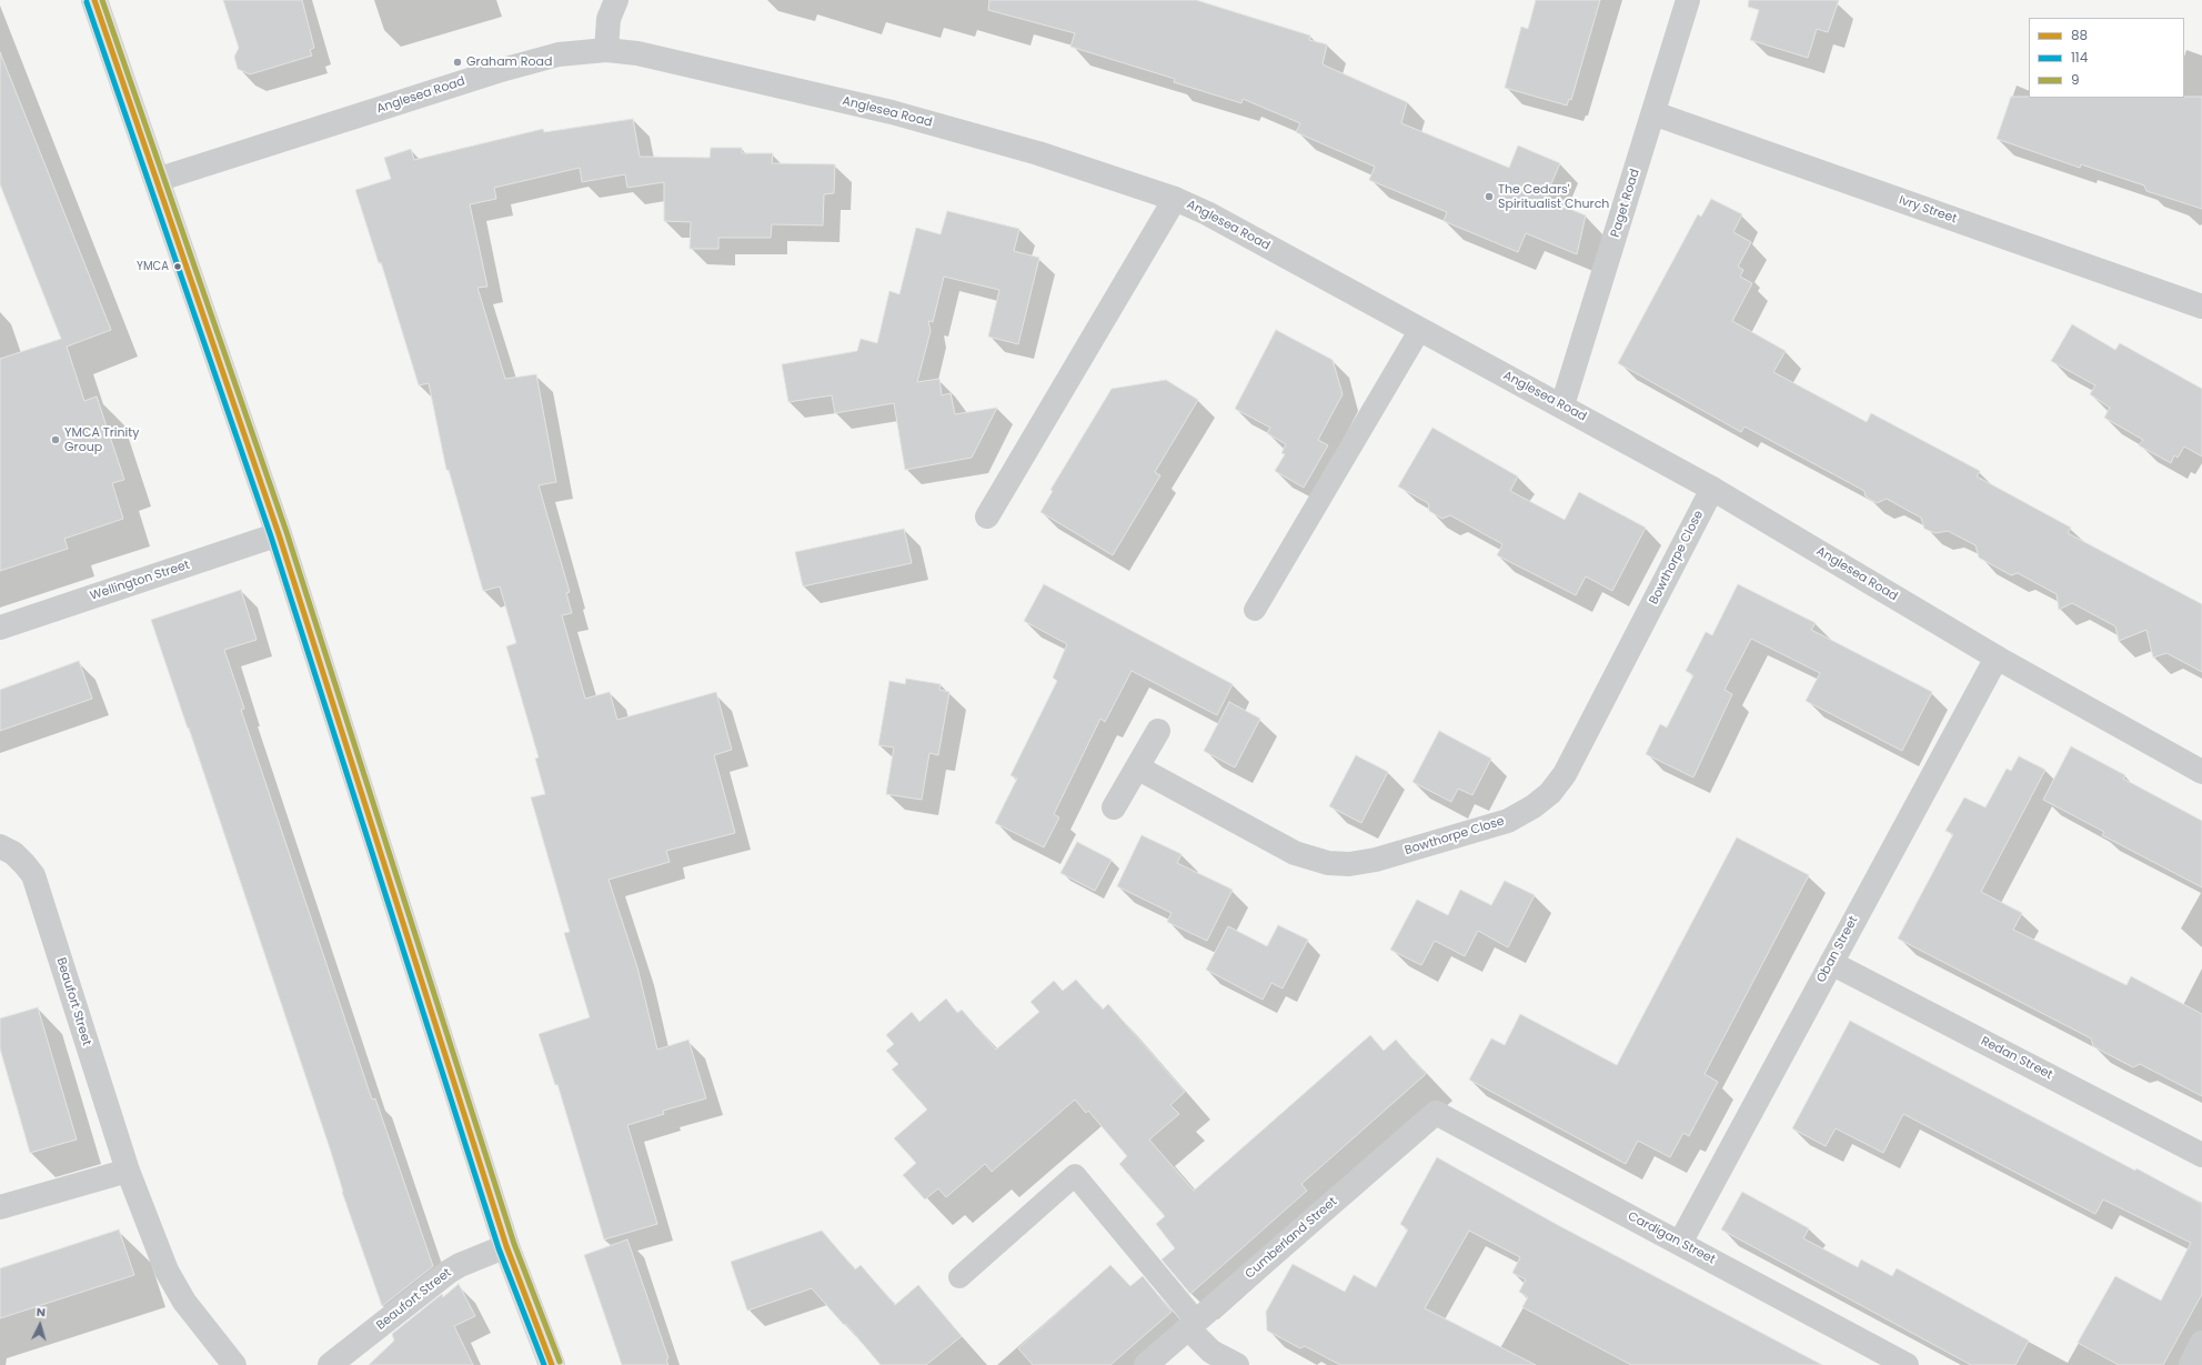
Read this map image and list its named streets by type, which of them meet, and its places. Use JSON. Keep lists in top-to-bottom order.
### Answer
{
  "streets": {
    "street": [
      "Anglesea Road",
      "Paget Road",
      "Ivry Street",
      "Bowthorpe Close",
      "Wellington Street",
      "Oban Street",
      "Beaufort Street",
      "Redan Street",
      "Cumberland Street",
      "Cardigan Street"
    ]
  },
  "crossings": [
    ["Anglesea Road", "Paget Road"],
    ["Anglesea Road", "Bowthorpe Close"],
    ["Anglesea Road", "Oban Street"],
    ["Paget Road", "Ivry Street"],
    ["Oban Street", "Redan Street"],
    ["Oban Street", "Cardigan Street"],
    ["Cumberland Street", "Cardigan Street"]
  ],
  "places": [
    "Graham Road",
    "The Cedars' Spiritualist Church",
    "YMCA",
    "YMCA Trinity Group"
  ],
  "lines": ["transit line 88", "transit line 9", "transit line 114"],
  "legend": ["88", "114", "9"],
  "north": "top"
}
